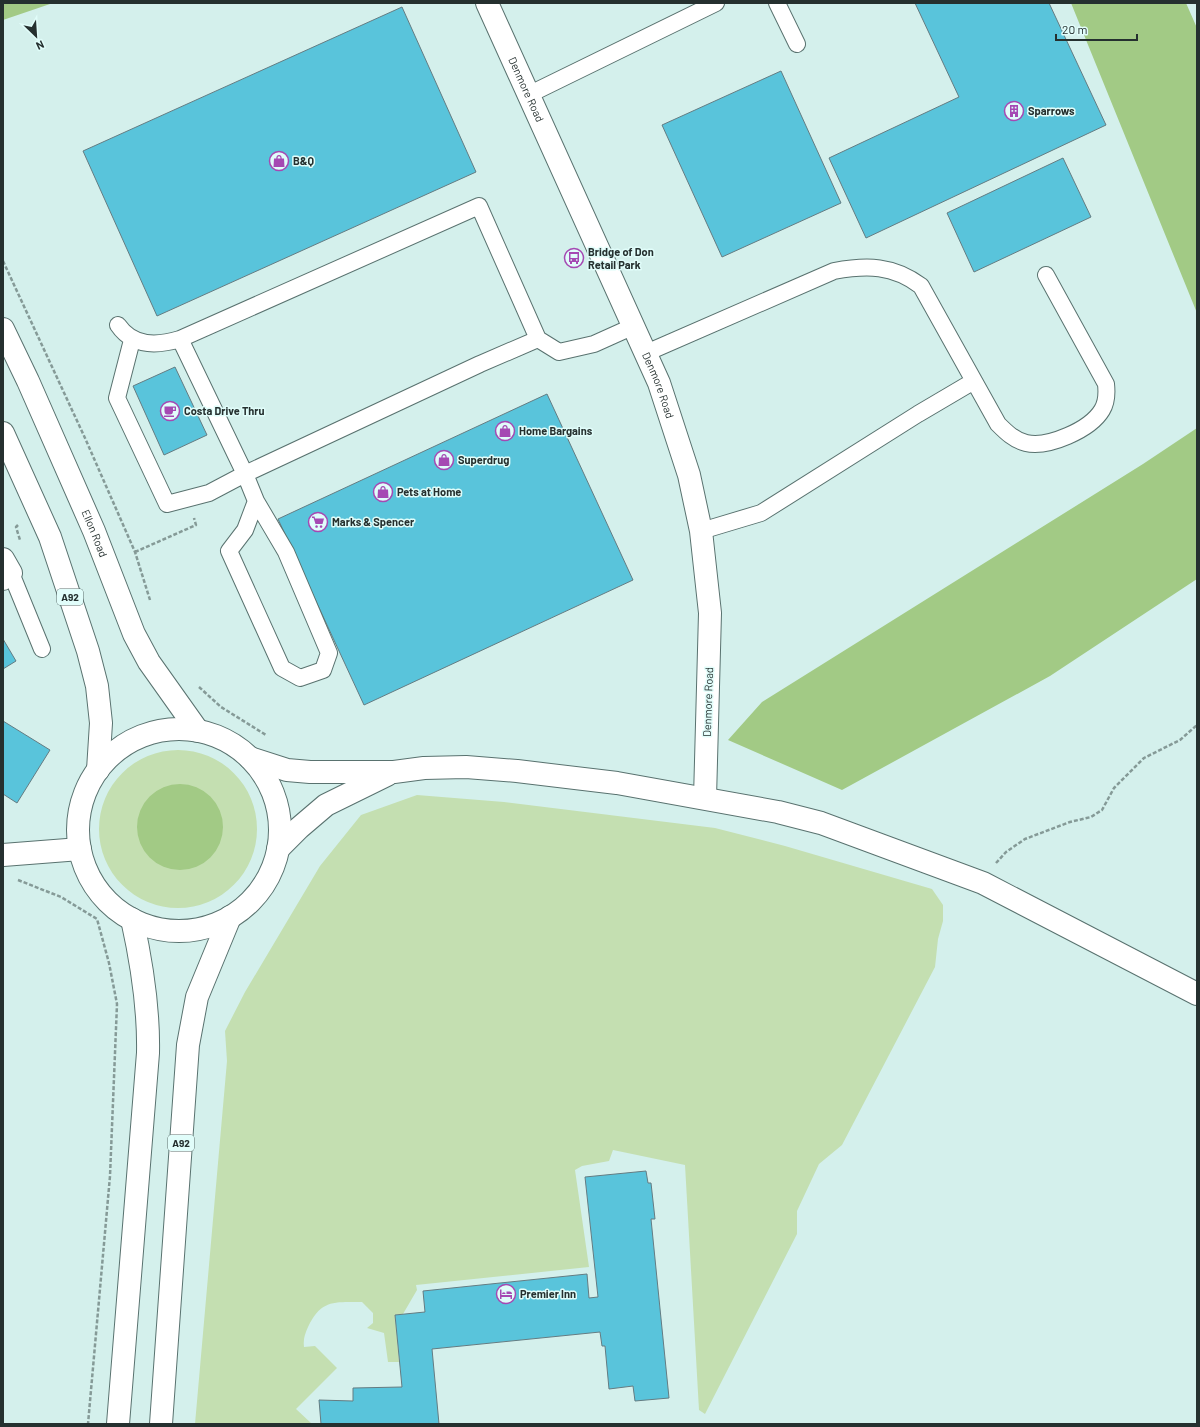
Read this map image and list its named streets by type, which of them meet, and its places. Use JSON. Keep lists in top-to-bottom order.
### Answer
{
  "streets": {
    "main road": ["Denmore Road", "Ellon Road", "A92"]
  },
  "crossings": [
    ["Ellon Road", "A92"]
  ],
  "places": {
    "building": ["Sparrows"],
    "shop": [
      "B&Q",
      "Home Bargains",
      "Superdrug",
      "Pets at Home"
    ],
    "bus stop": ["Bridge of Don Retail Park"],
    "cafe": ["Costa Drive Thru"],
    "supermarket": ["Marks & Spencer"],
    "hotel": ["Premier Inn"]
  },
  "scale_bar": "20 m",
  "north": "bottom right"
}
